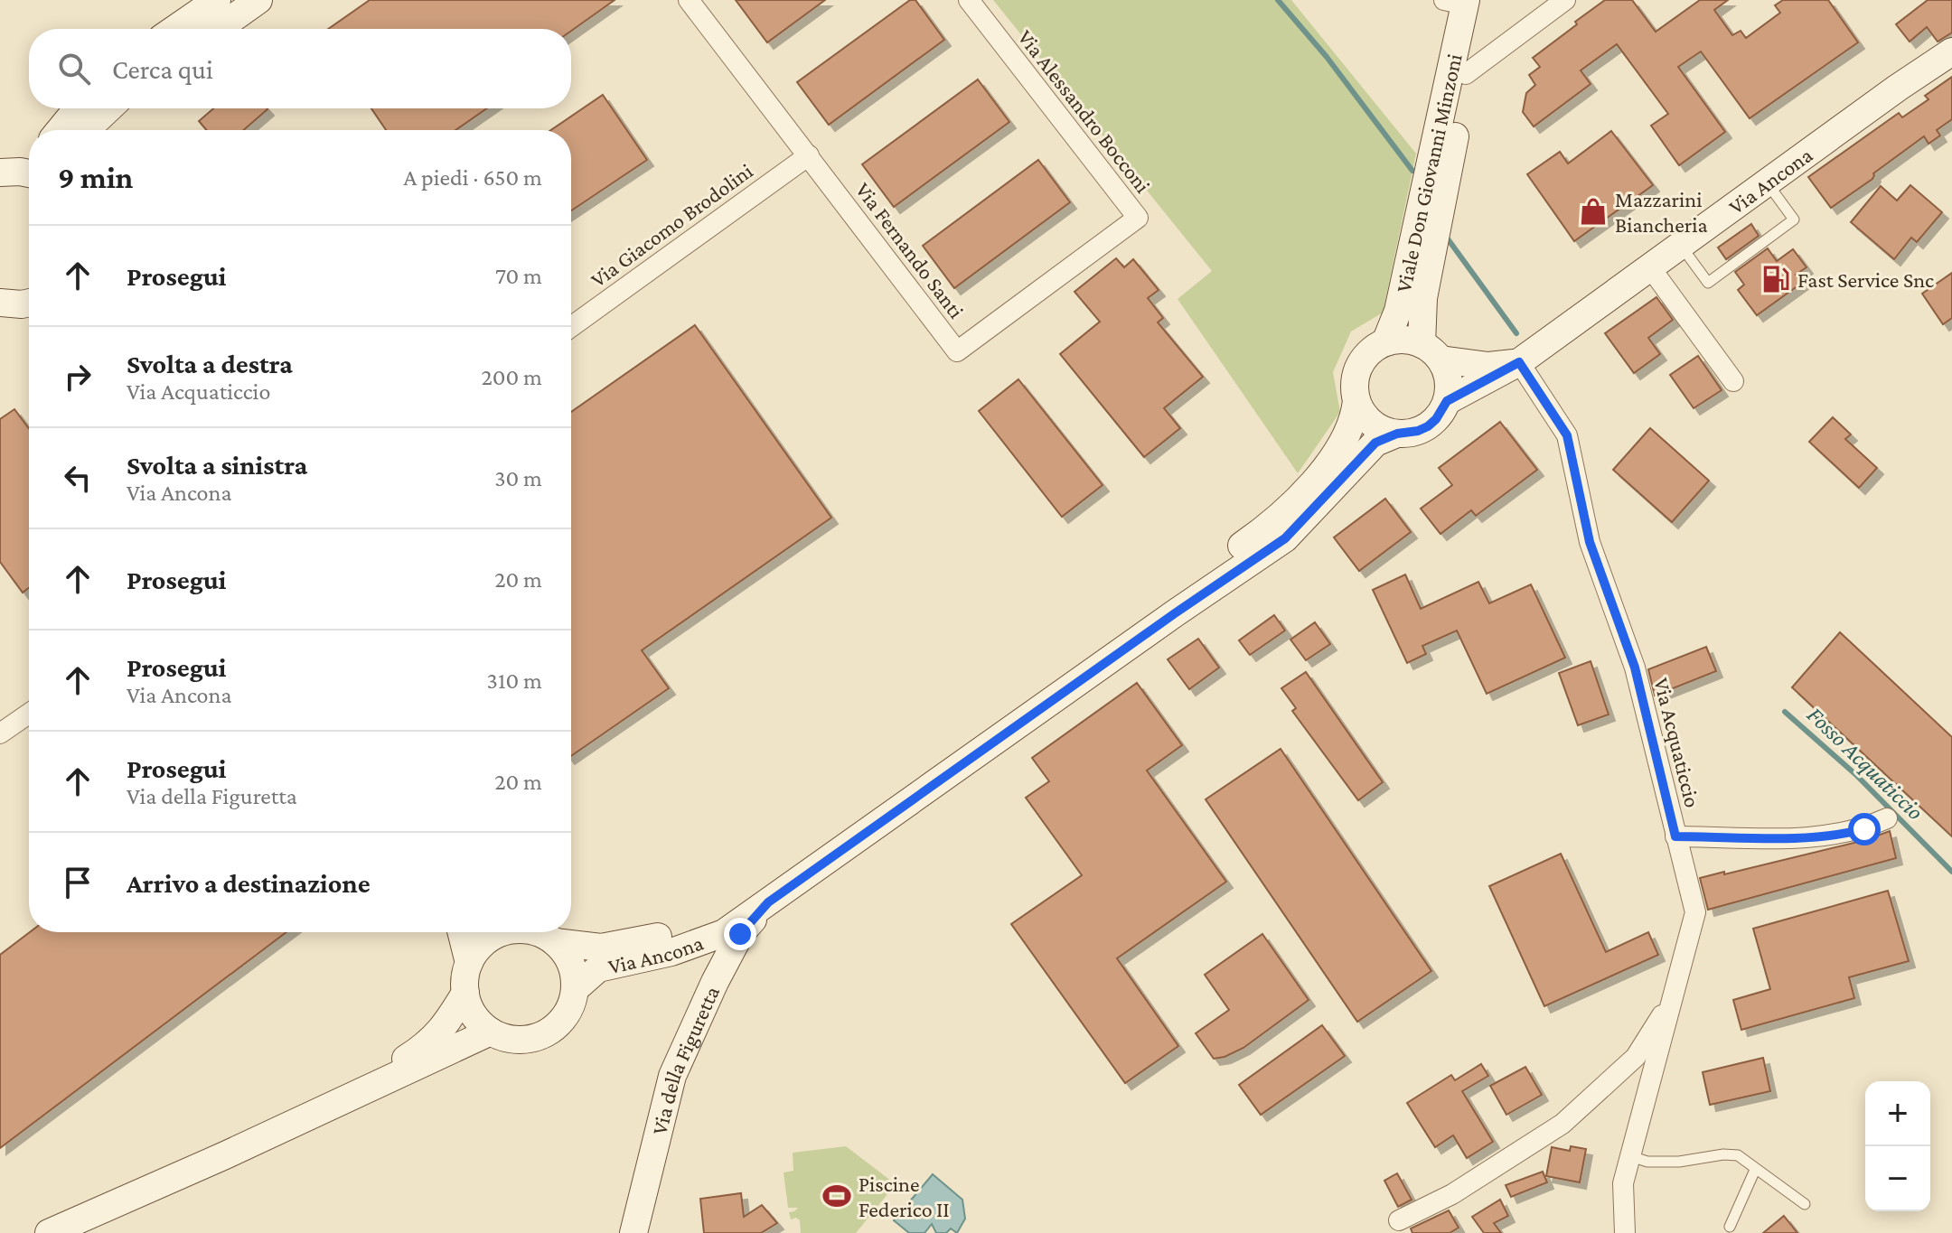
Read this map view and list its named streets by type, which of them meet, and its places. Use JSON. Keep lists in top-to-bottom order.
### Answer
{
  "streets": {
    "main road": ["Viale Don Giovanni Minzoni", "Via Ancona", "Via della Figuretta"],
    "street": [
      "Via Alessandro Bocconi",
      "Via Giacomo Brodolini",
      "Via Fernando Santi",
      "Via Acquaticcio"
    ]
  },
  "crossings": [
    ["Via Alessandro Bocconi", "Via Fernando Santi"],
    ["Viale Don Giovanni Minzoni", "Via Ancona"],
    ["Via Ancona", "Via Acquaticcio"],
    ["Via Ancona", "Via della Figuretta"],
    ["Via Giacomo Brodolini", "Via Fernando Santi"]
  ],
  "water": ["Fosso Acquaticcio"],
  "places": {
    "shop": ["Mazzarini Biancheria"],
    "fuel station": ["Fast Service Snc"],
    "sports": ["Piscine Federico II"]
  },
  "page": {
    "search": "Cerca qui",
    "heading": ["9 min", "A piedi · 650 m"],
    "list": [
      ["Prosegui", "70 m"],
      ["Svolta a destra", "Via Acquaticcio", "200 m"],
      ["Svolta a sinistra", "Via Ancona", "30 m"],
      ["Prosegui", "20 m"],
      ["Prosegui", "Via Ancona", "310 m"],
      ["Prosegui", "Via della Figuretta", "20 m"],
      "Arrivo a destinazione"
    ],
    "map_buttons": ["+", "−"]
  }
}
